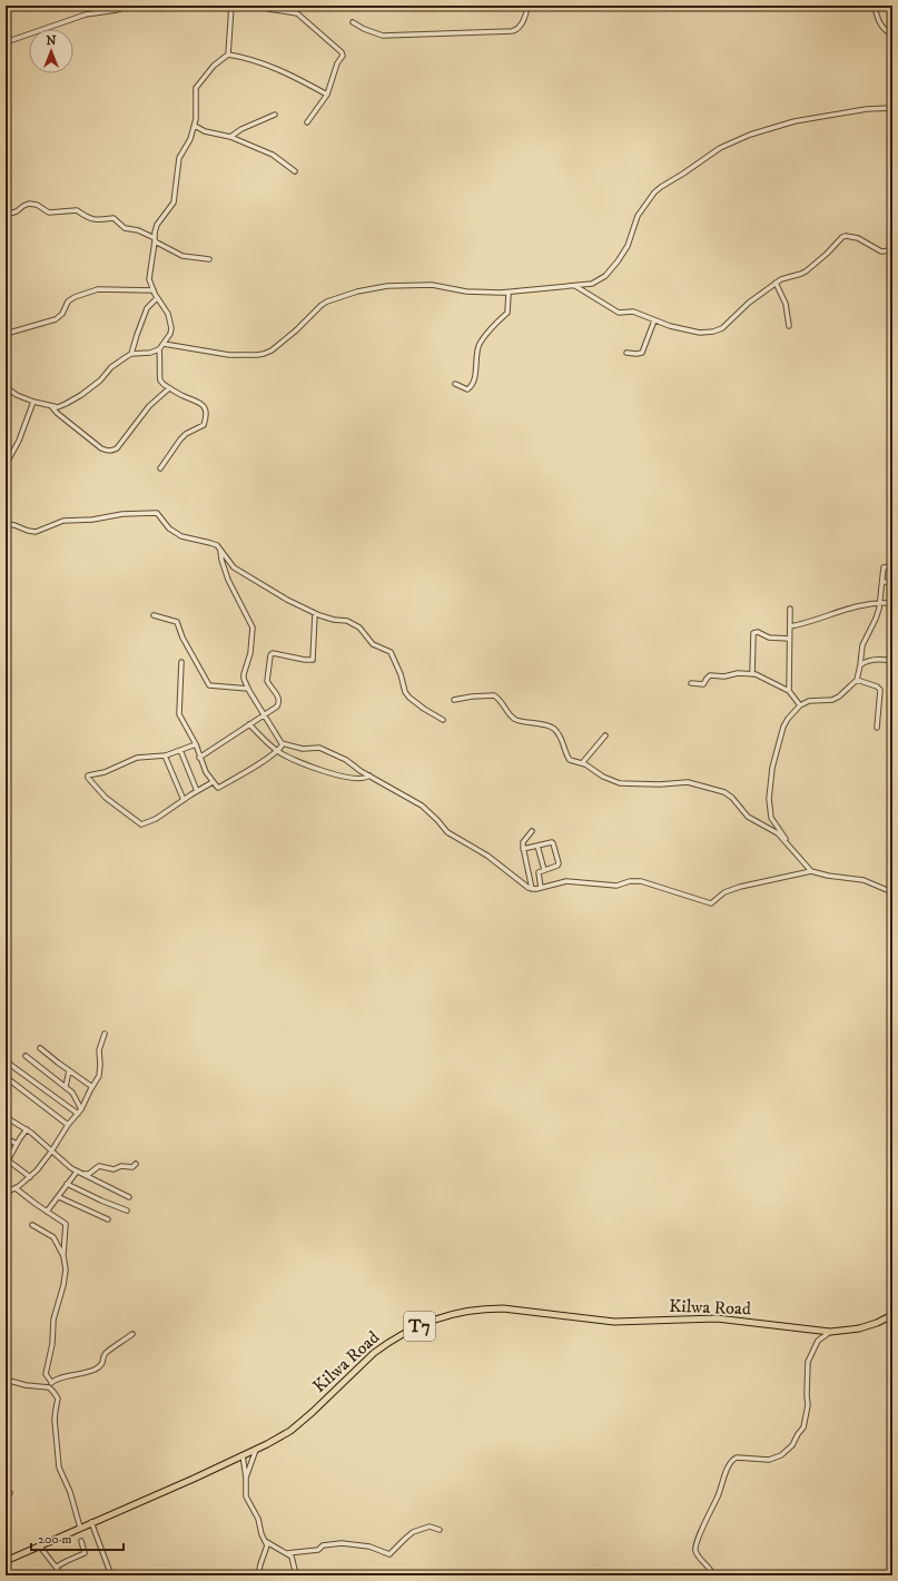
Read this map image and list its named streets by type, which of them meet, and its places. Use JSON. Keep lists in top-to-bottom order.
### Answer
{
  "streets": {
    "highway": ["Kilwa Road", "T7"]
  },
  "scale_bar": "200 m",
  "north": "top"
}
